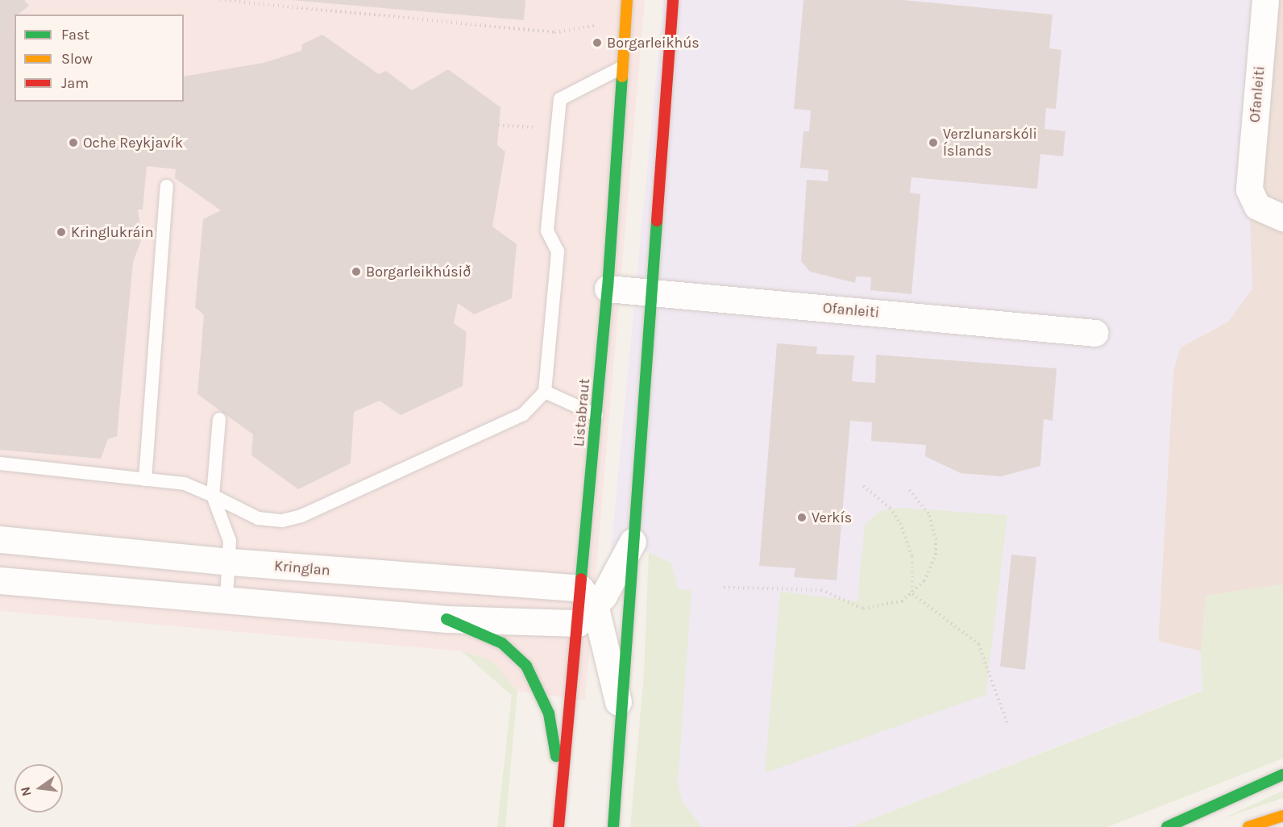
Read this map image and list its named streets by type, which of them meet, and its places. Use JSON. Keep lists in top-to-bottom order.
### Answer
{
  "streets": {
    "street": ["Ofanleiti", "Listabraut", "Kringlan"]
  },
  "crossings": [
    ["Ofanleiti", "Listabraut"],
    ["Listabraut", "Kringlan"]
  ],
  "places": [
    "Borgarleikhús",
    "Oche Reykjavík",
    "Verzlunarskóli Íslands",
    "Kringlukráin",
    "Borgarleikhúsið",
    "Verkís"
  ],
  "legend": ["Fast", "Slow", "Jam"],
  "north": "left"
}
